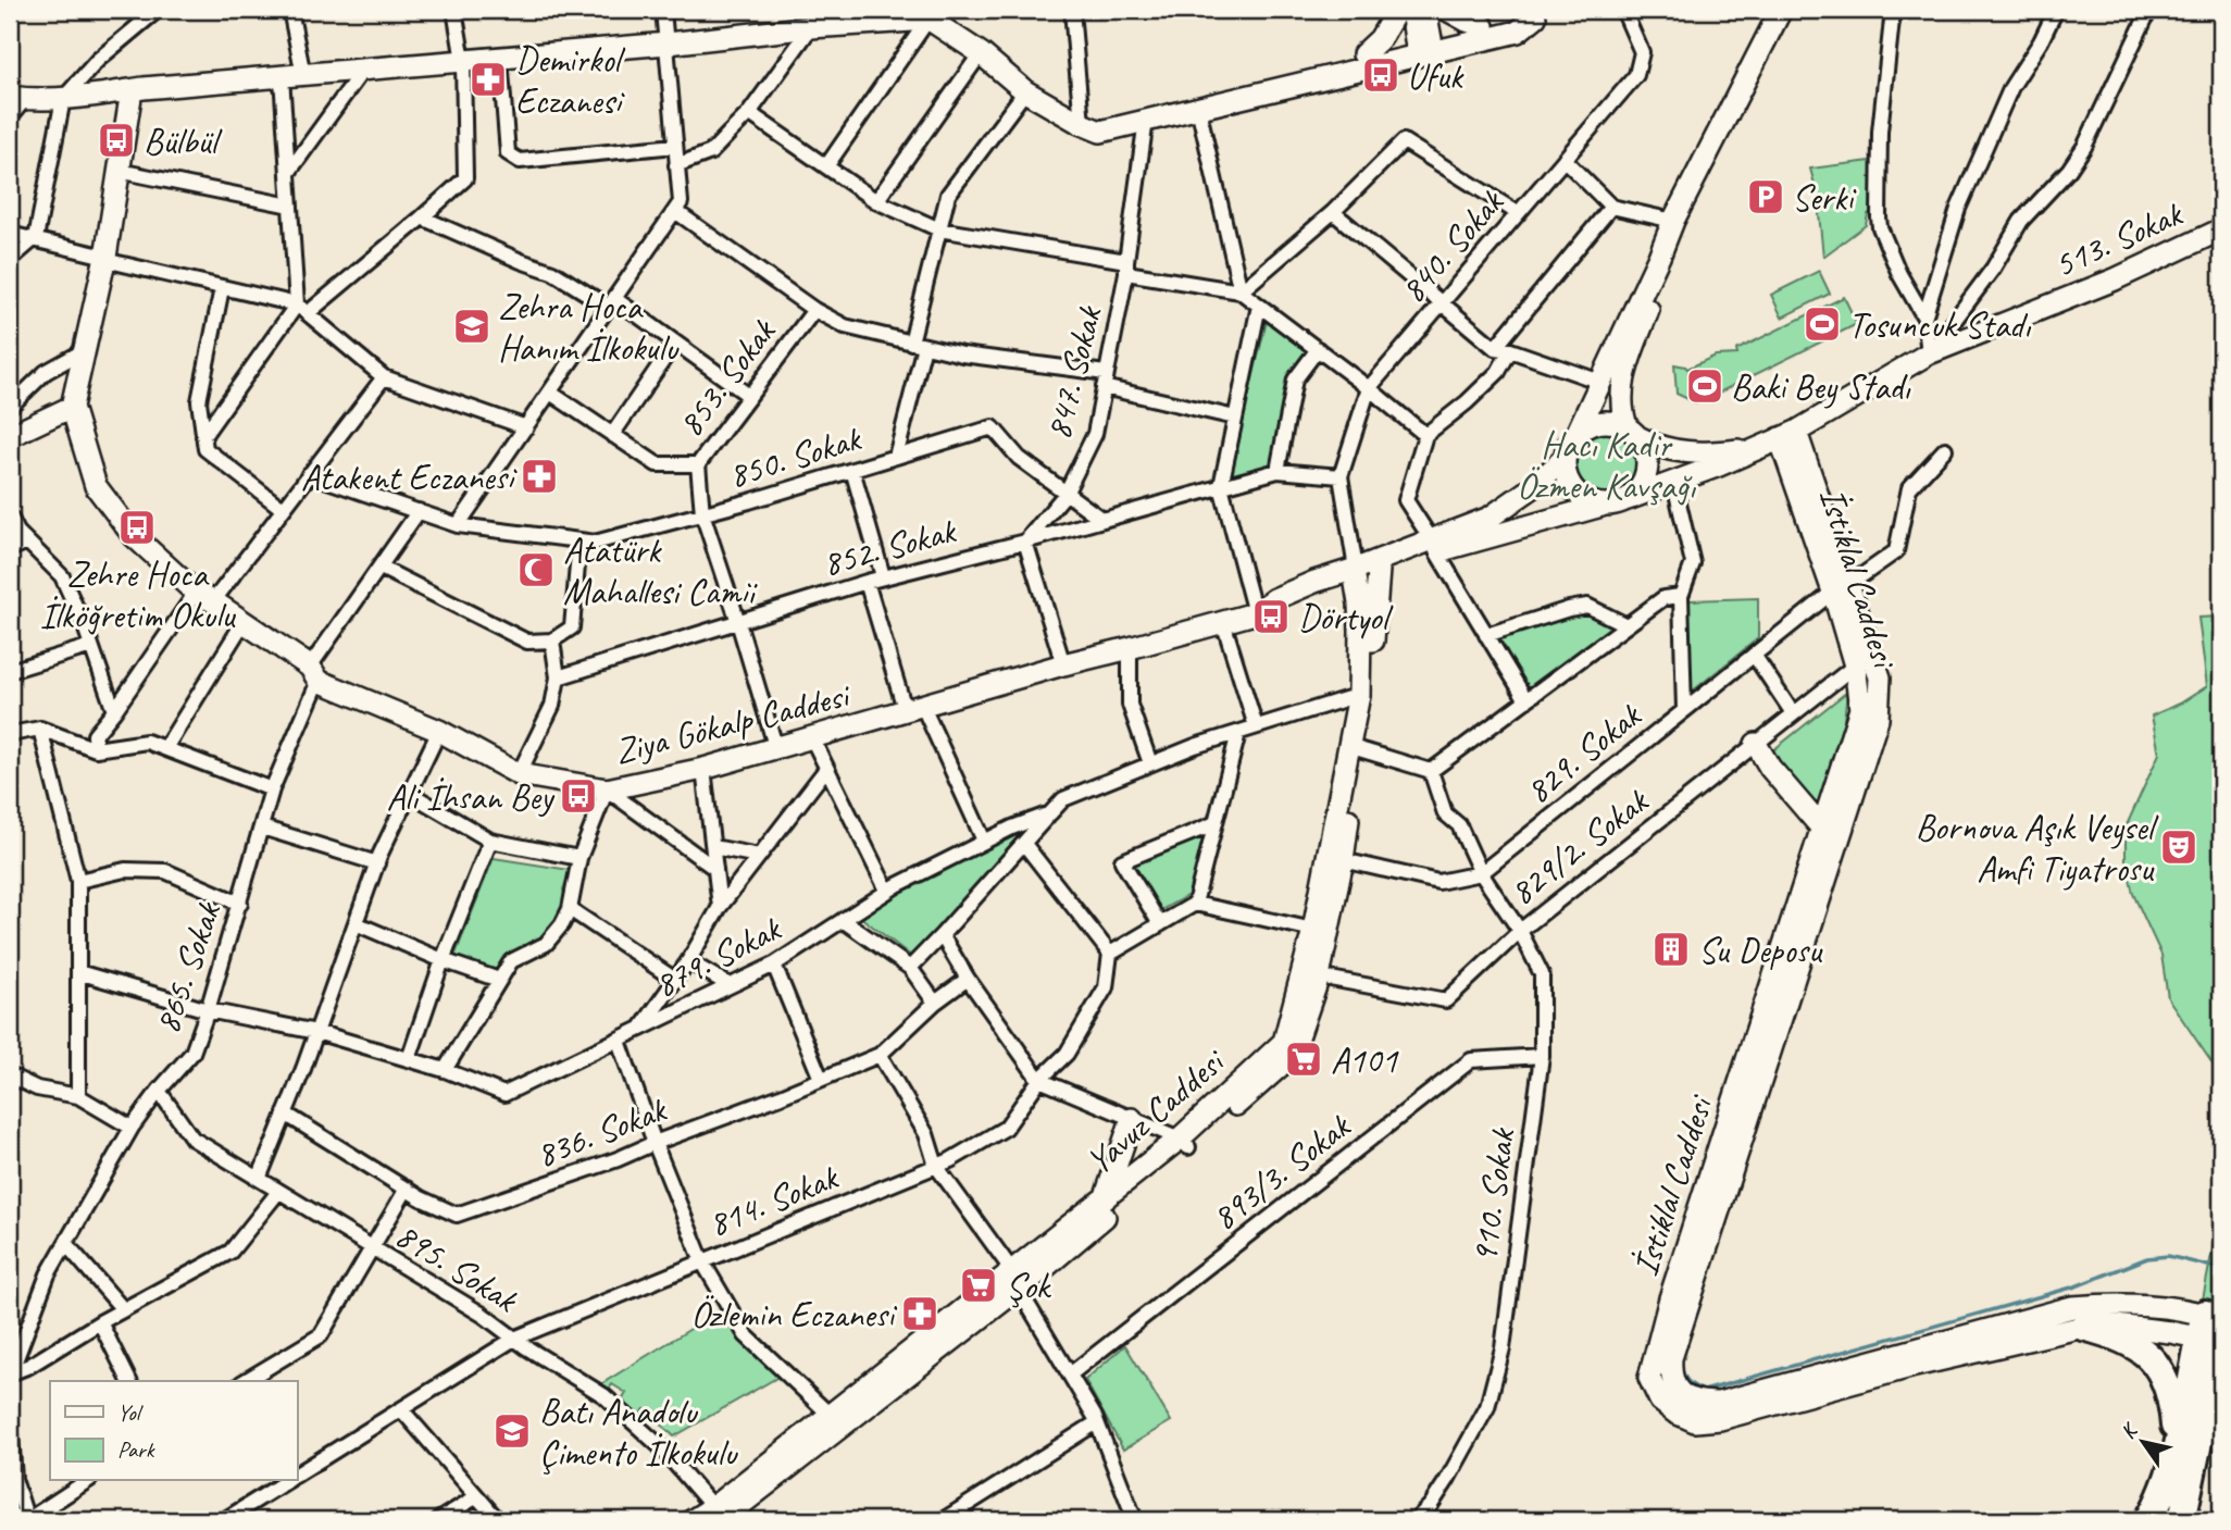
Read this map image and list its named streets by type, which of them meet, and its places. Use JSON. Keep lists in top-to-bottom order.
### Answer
{
  "streets": {
    "main road": [
      "513. Sokak",
      "İstiklal Caddesi",
      "Ziya Gökalp Caddesi",
      "Yavuz Caddesi"
    ],
    "street": [
      "840. Sokak",
      "847. Sokak",
      "853. Sokak",
      "850. Sokak",
      "852. Sokak",
      "829. Sokak",
      "829/2. Sokak",
      "879. Sokak",
      "865. Sokak",
      "836. Sokak",
      "893/3. Sokak",
      "910. Sokak",
      "814. Sokak",
      "895. Sokak"
    ]
  },
  "crossings": [
    ["513. Sokak", "İstiklal Caddesi"],
    ["840. Sokak", "852. Sokak"],
    ["840. Sokak", "Ziya Gökalp Caddesi"],
    ["840. Sokak", "Yavuz Caddesi"],
    ["847. Sokak", "850. Sokak"],
    ["847. Sokak", "852. Sokak"],
    ["853. Sokak", "850. Sokak"],
    ["853. Sokak", "852. Sokak"],
    ["853. Sokak", "Ziya Gökalp Caddesi"],
    ["850. Sokak", "852. Sokak"],
    ["850. Sokak", "865. Sokak"],
    ["İstiklal Caddesi", "829. Sokak"],
    ["İstiklal Caddesi", "829/2. Sokak"],
    ["Ziya Gökalp Caddesi", "865. Sokak"],
    ["Ziya Gökalp Caddesi", "Yavuz Caddesi"],
    ["829. Sokak", "Yavuz Caddesi"],
    ["829. Sokak", "910. Sokak"],
    ["829/2. Sokak", "Yavuz Caddesi"],
    ["829/2. Sokak", "910. Sokak"],
    ["879. Sokak", "865. Sokak"],
    ["879. Sokak", "Yavuz Caddesi"],
    ["865. Sokak", "895. Sokak"],
    ["Yavuz Caddesi", "895. Sokak"],
    ["893/3. Sokak", "910. Sokak"],
    ["814. Sokak", "895. Sokak"]
  ],
  "parks": ["Hacı Kadir Özmen Kavşağı"],
  "places": {
    "bus stop": [
      "Ufuk",
      "Bülbül",
      "Zehre Hoca İlköğretim Okulu",
      "Dörtyol",
      "Ali İhsan Bey"
    ],
    "pharmacy": ["Demirkol Eczanesi", "Atakent Eczanesi", "Özlemin Eczanesi"],
    "parking": ["Serki"],
    "sports": ["Tosuncuk Stadı", "Baki Bey Stadı"],
    "school or university": ["Zehra Hoca Hanım İlkokulu", "Batı Anadolu Çimento İlkokulu"],
    "mosque": ["Atatürk Mahallesi Camii"],
    "theatre": ["Bornova Aşık Veysel Amfi Tiyatrosu"],
    "building": ["Su Deposu"],
    "supermarket": ["A101", "Şok"]
  },
  "legend": ["Yol", "Park"],
  "north": "top left"
}
